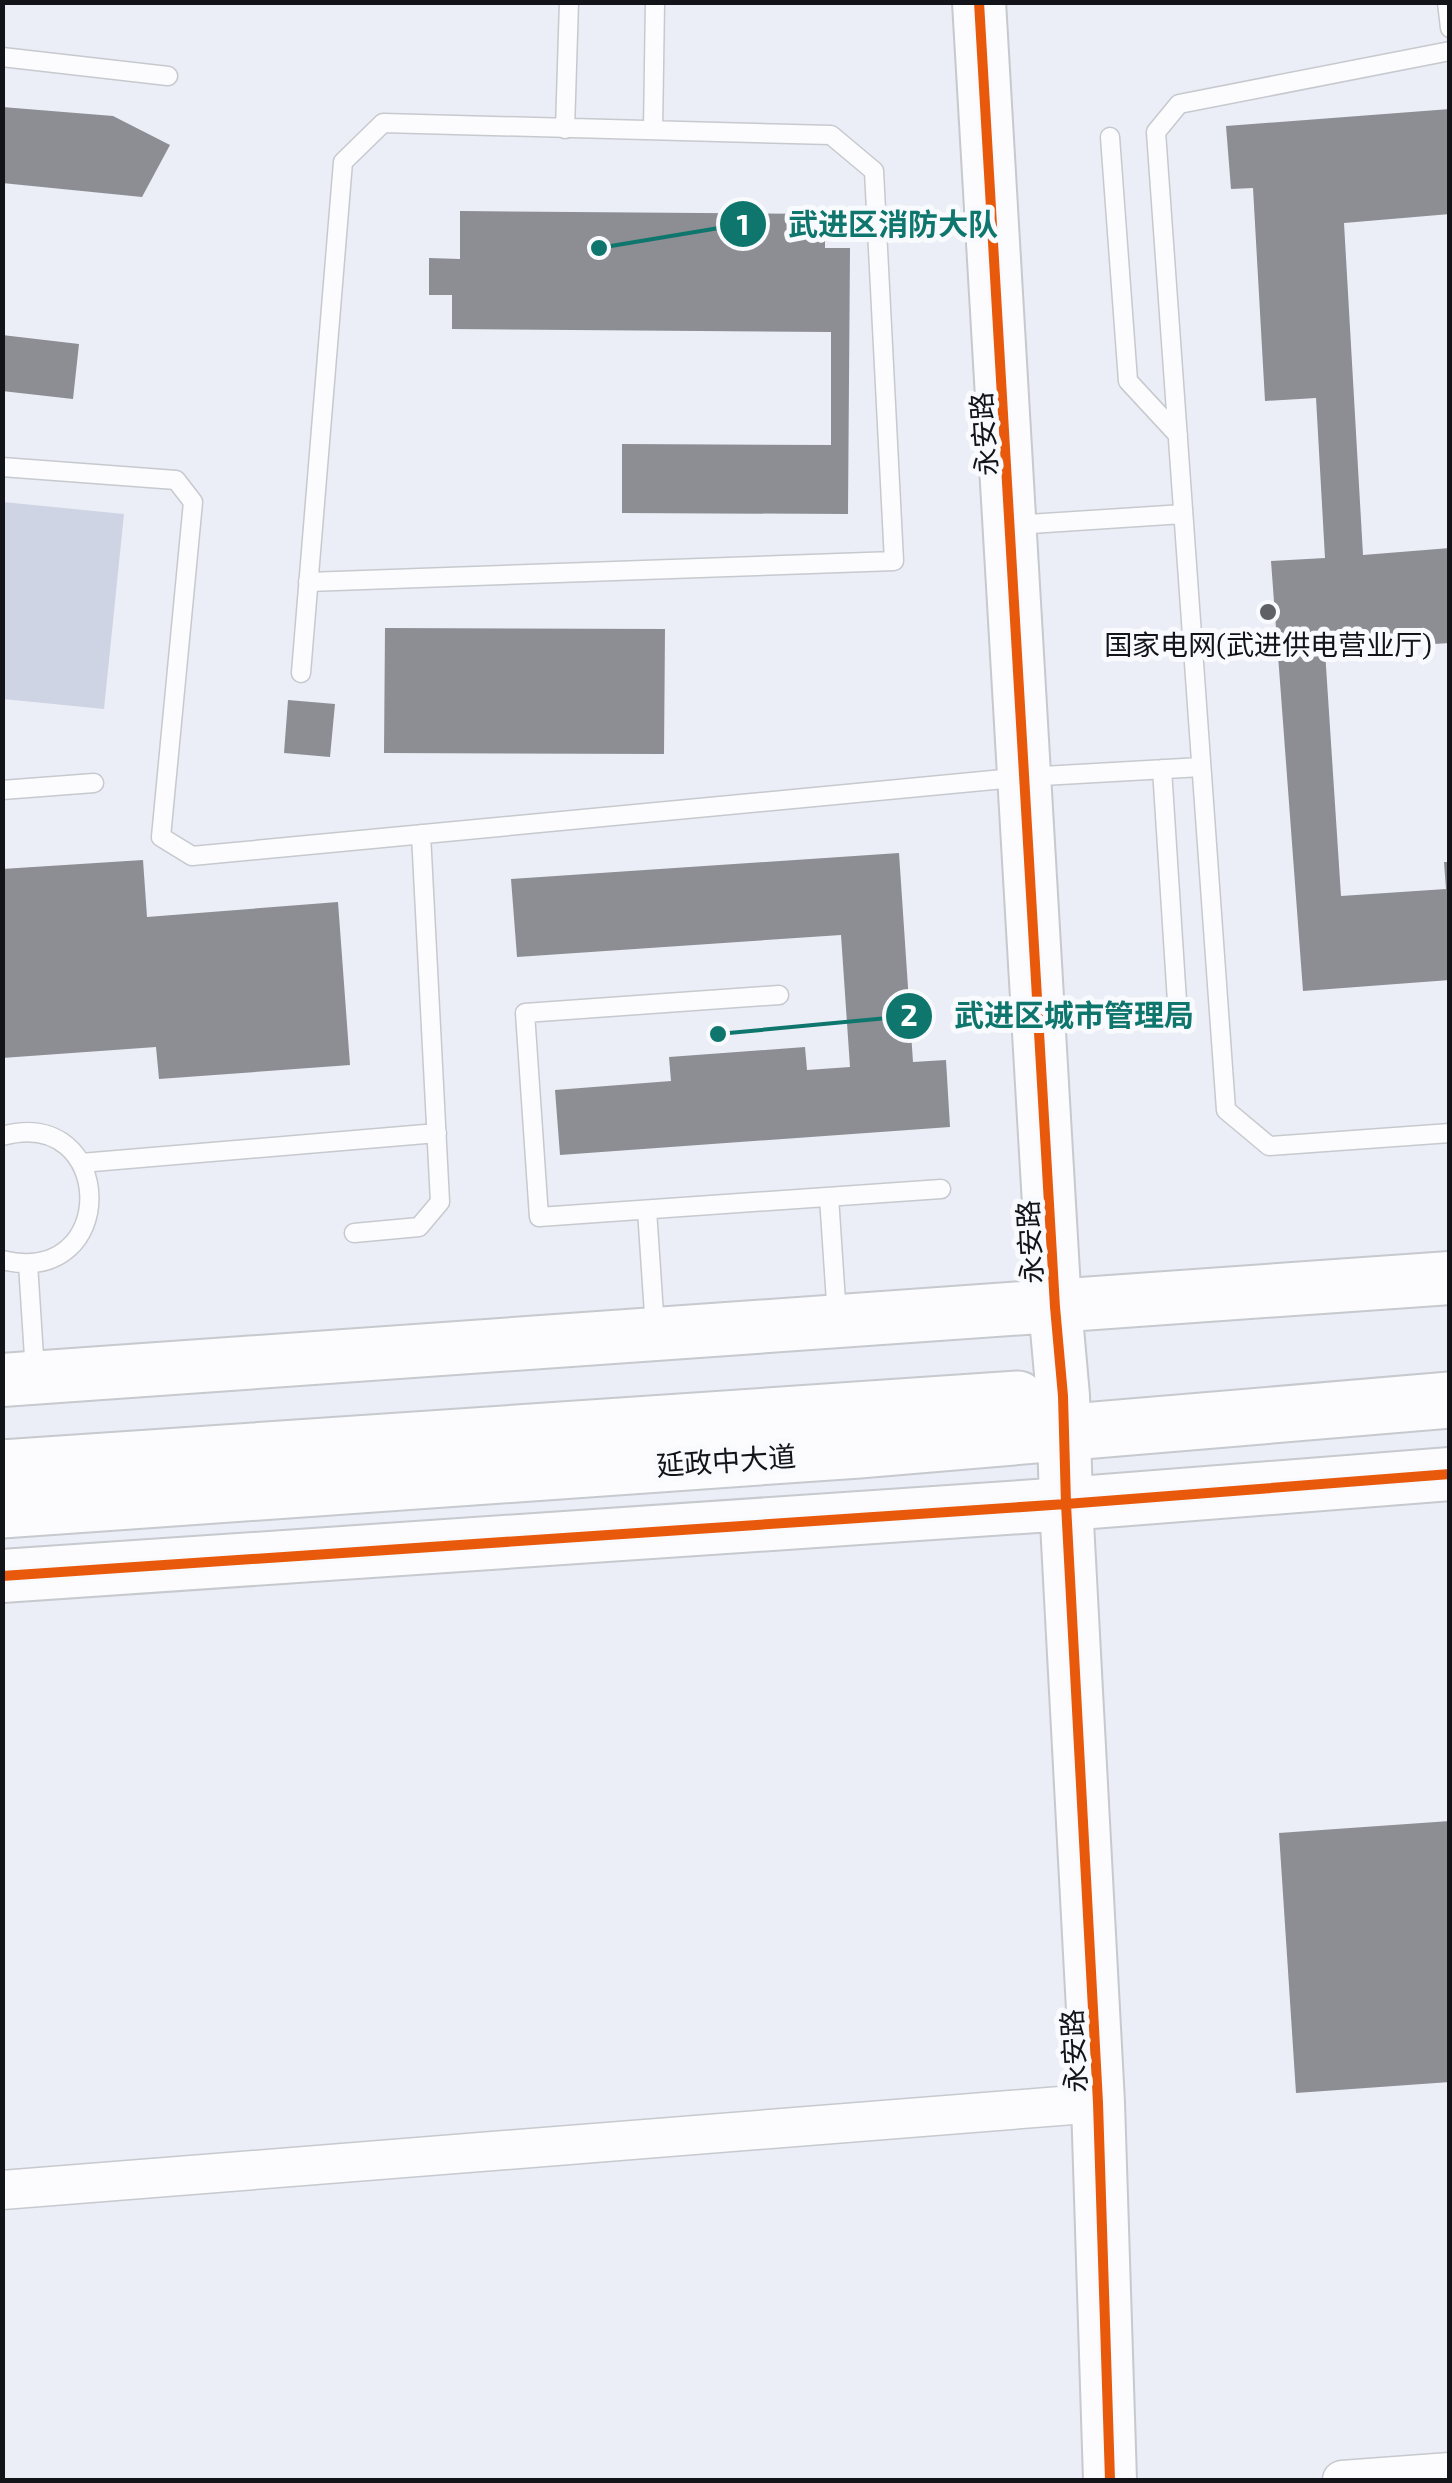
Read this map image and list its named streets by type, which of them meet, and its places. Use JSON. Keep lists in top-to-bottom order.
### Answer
{
  "streets": {
    "main road": ["延政中大道"],
    "street": ["永安路"]
  },
  "crossings": [
    ["永安路", "延政中大道"]
  ],
  "places": ["武进区消防大队", "国家电网(武进供电营业厅)", "武进区城市管理局"]
}
